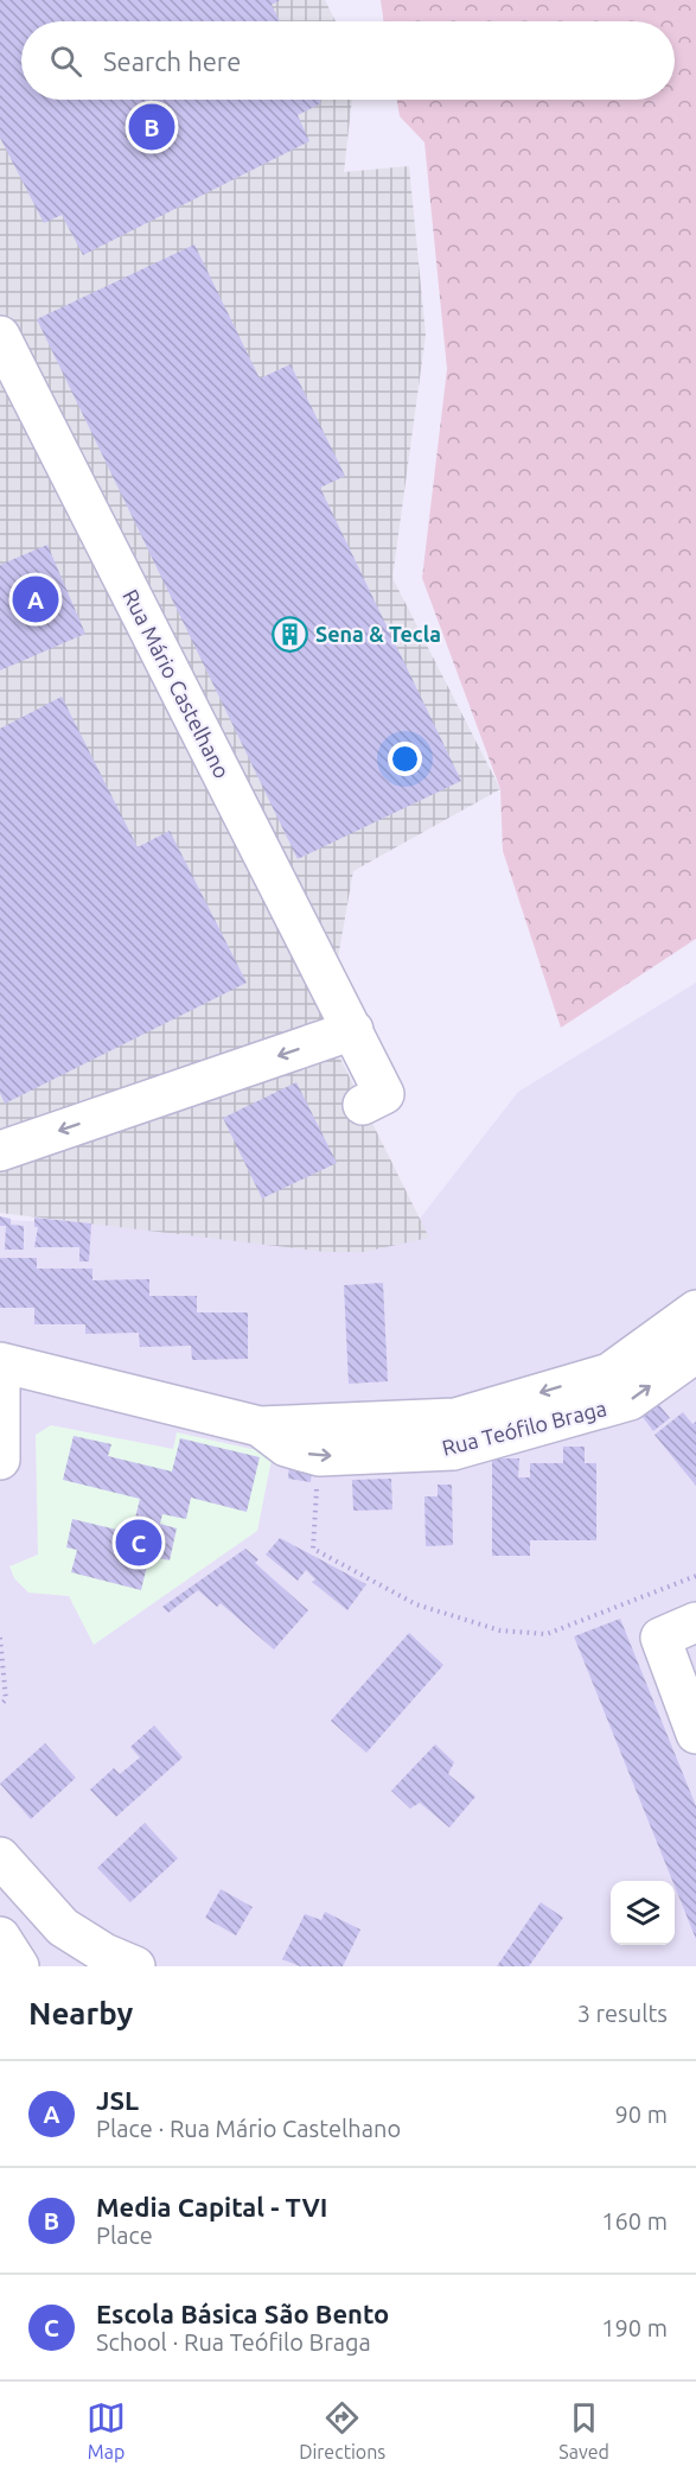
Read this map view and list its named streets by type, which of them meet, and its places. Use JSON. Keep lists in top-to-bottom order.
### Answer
{
  "streets": {
    "street": ["Rua Mário Castelhano", "Rua Teófilo Braga"]
  },
  "places": {
    "building": ["Sena & Tecla"]
  },
  "page": {
    "search": "Search here",
    "pins": ["B", "A", "C"],
    "heading": ["Nearby", "3 results"],
    "list": [
      {
        "mark": "A",
        "name": "JSL",
        "note": "Place · Rua Mário Castelhano",
        "value": "90 m"
      },
      {
        "mark": "B",
        "name": "Media Capital - TVI",
        "note": "Place",
        "value": "160 m"
      },
      {
        "mark": "C",
        "name": "Escola Básica São Bento",
        "note": "School · Rua Teófilo Braga",
        "value": "190 m"
      }
    ],
    "nav": ["Map", "Directions", "Saved"]
  }
}
